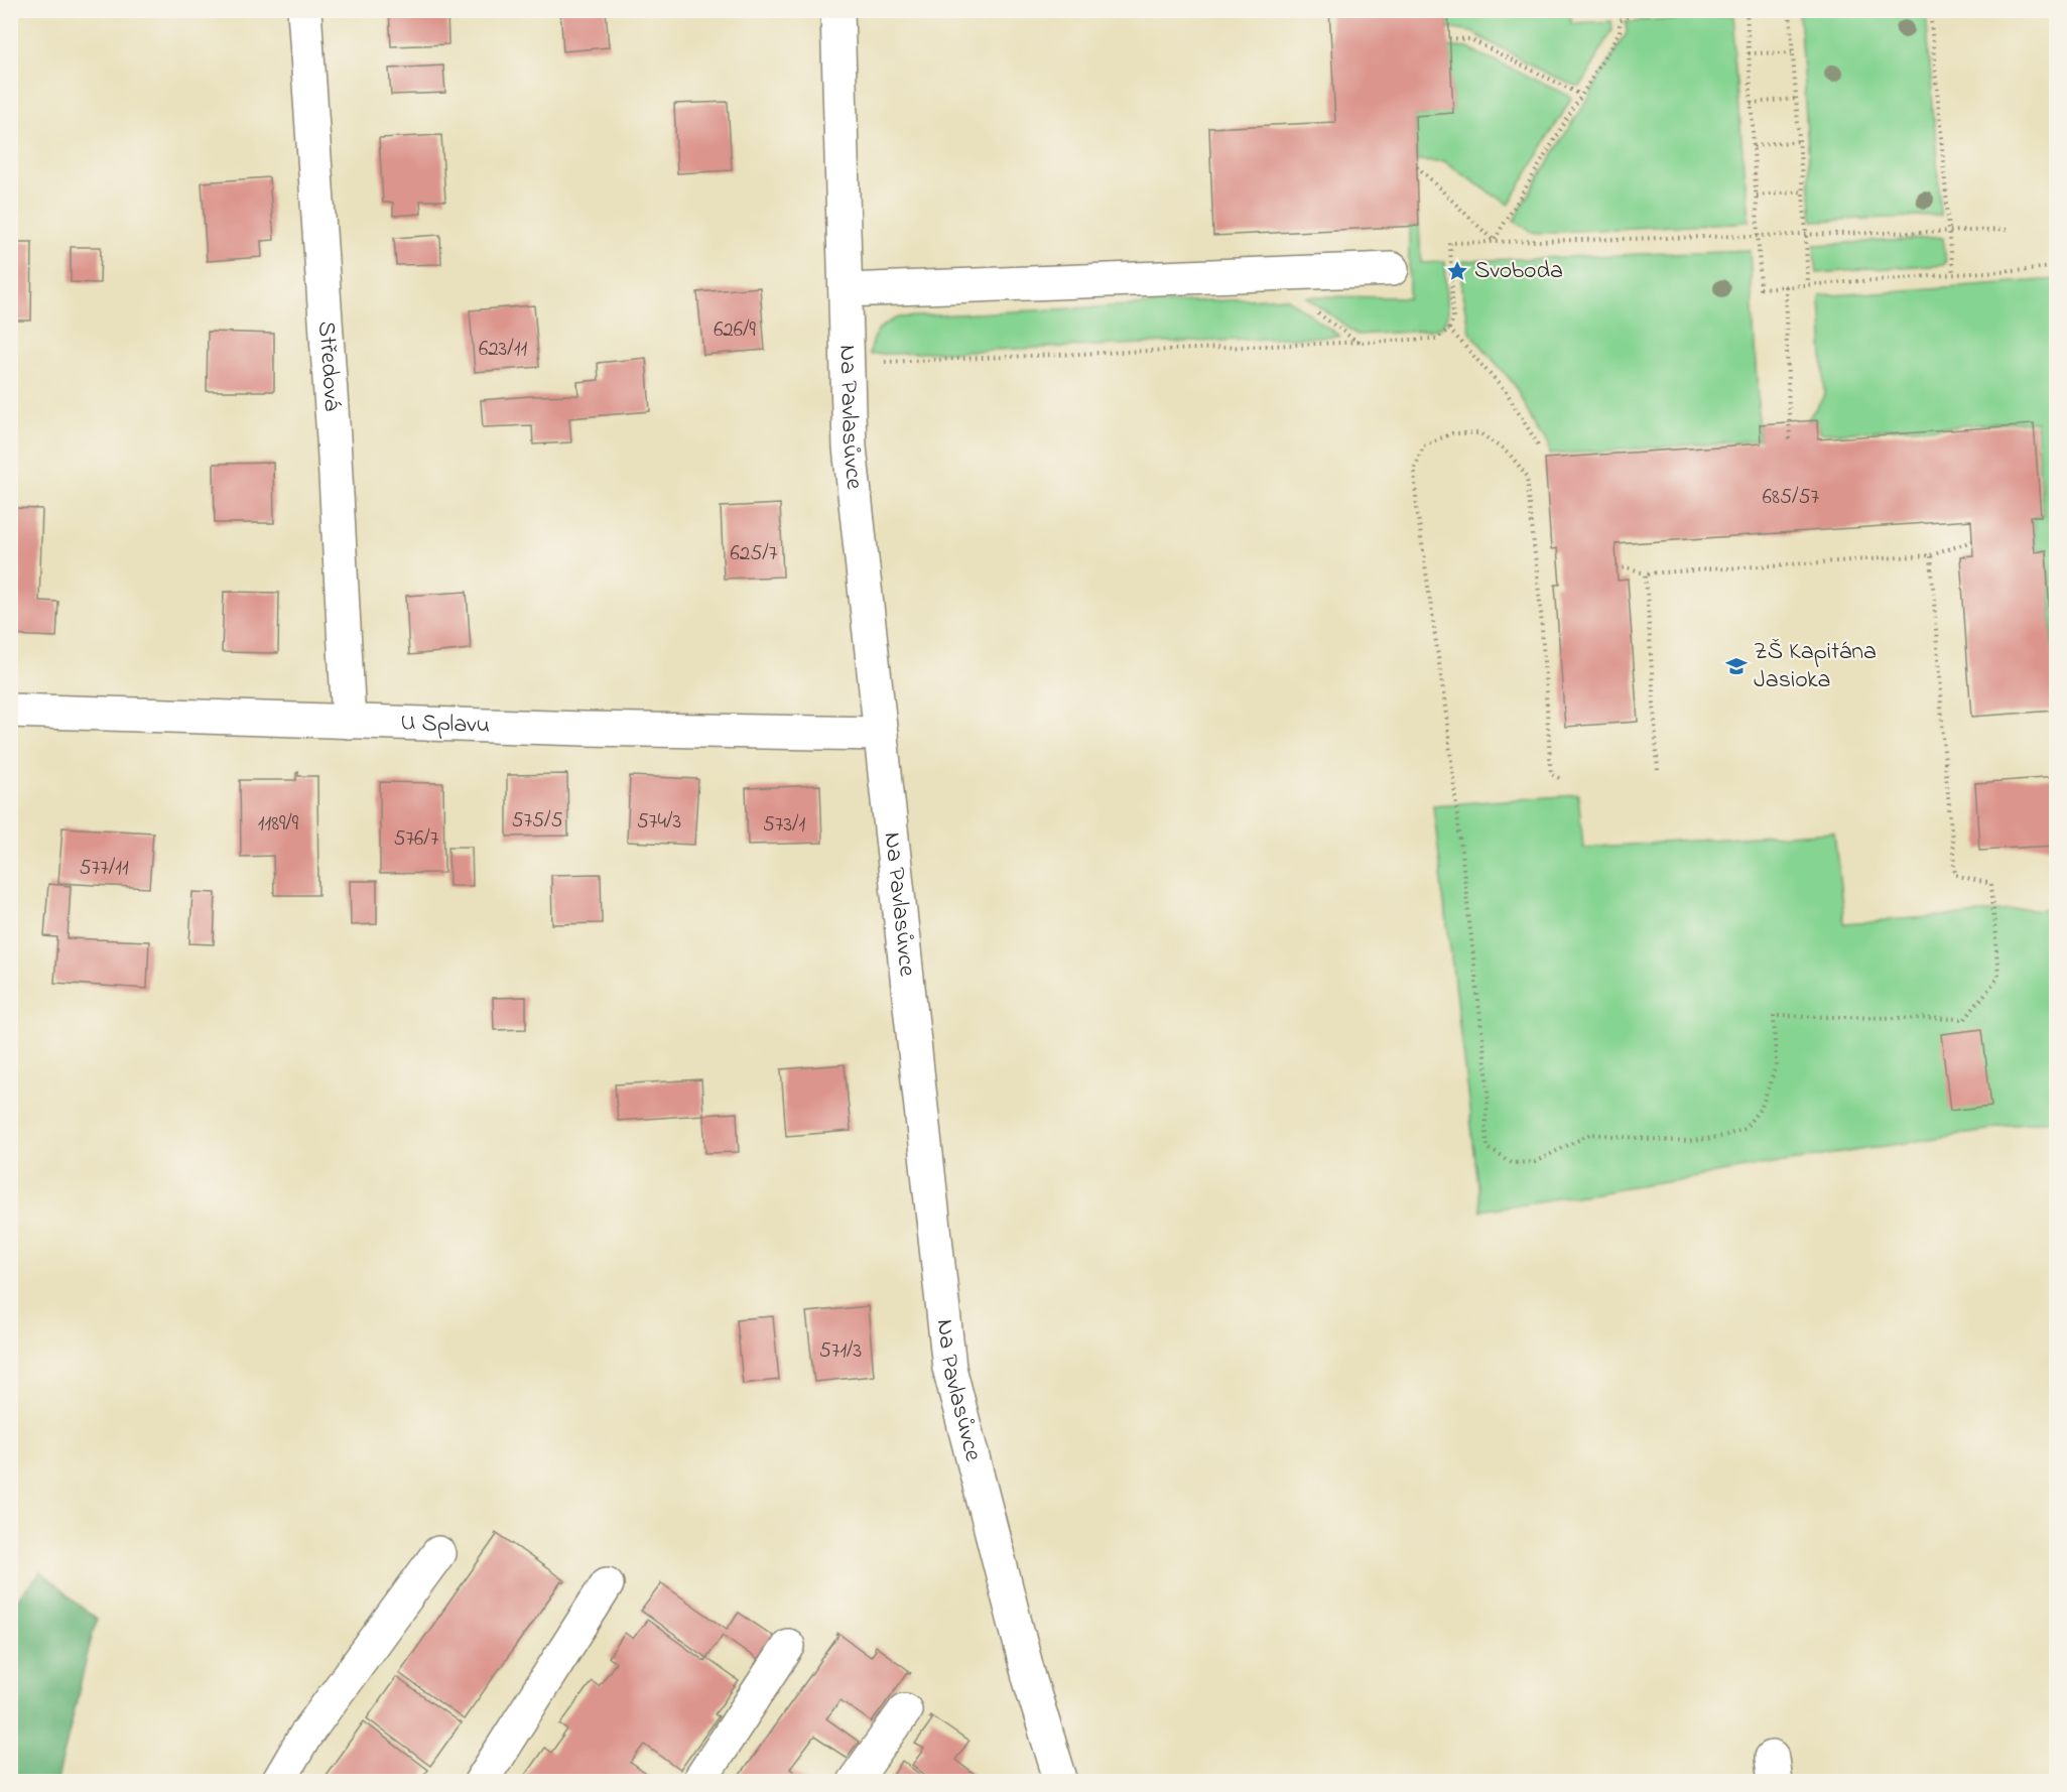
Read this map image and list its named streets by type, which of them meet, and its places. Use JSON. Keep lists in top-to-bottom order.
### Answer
{
  "streets": {
    "street": ["Středová", "Na Pavlasůvce", "U Splavu"]
  },
  "crossings": [
    ["Středová", "U Splavu"],
    ["Na Pavlasůvce", "U Splavu"]
  ],
  "places": {
    "place": ["Svoboda"],
    "school or university": ["ZŠ Kapitána Jasioka"]
  },
  "house_numbers": [
    "626/9",
    "623/11",
    "685/57",
    "625/7",
    "575/5",
    "574/3",
    "1189/9",
    "573/1",
    "576/7",
    "577/11",
    "571/3"
  ]
}
